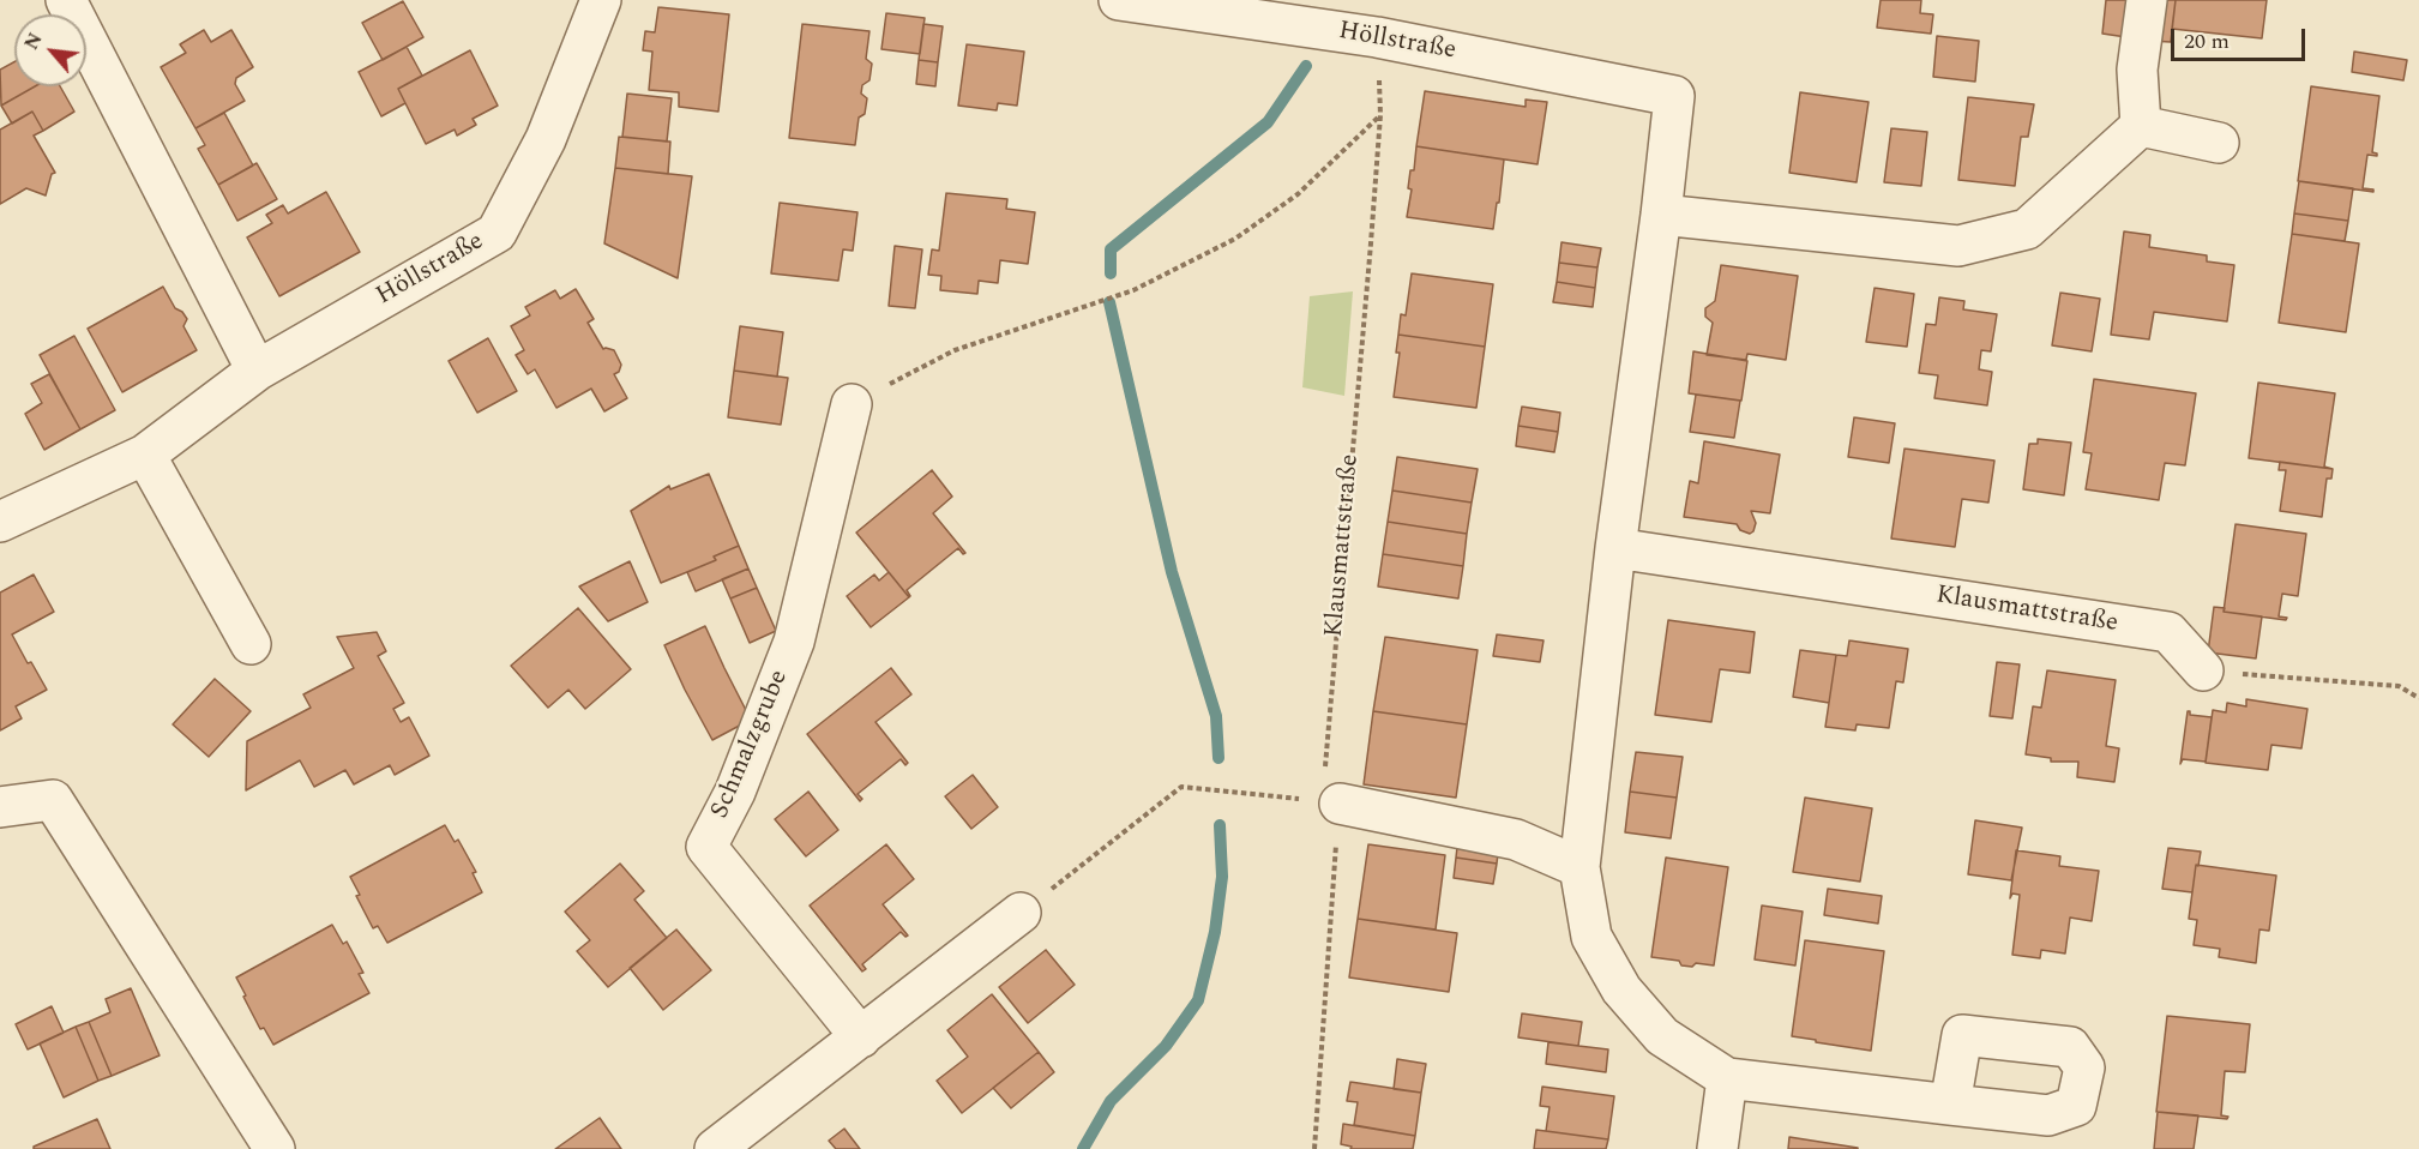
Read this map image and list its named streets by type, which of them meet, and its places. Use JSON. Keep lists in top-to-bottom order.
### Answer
{
  "streets": {
    "street": ["Höllstraße", "Klausmattstraße", "Schmalzgrube"]
  },
  "crossings": [
    ["Höllstraße", "Klausmattstraße"]
  ],
  "scale_bar": "20 m",
  "north": "top left"
}
